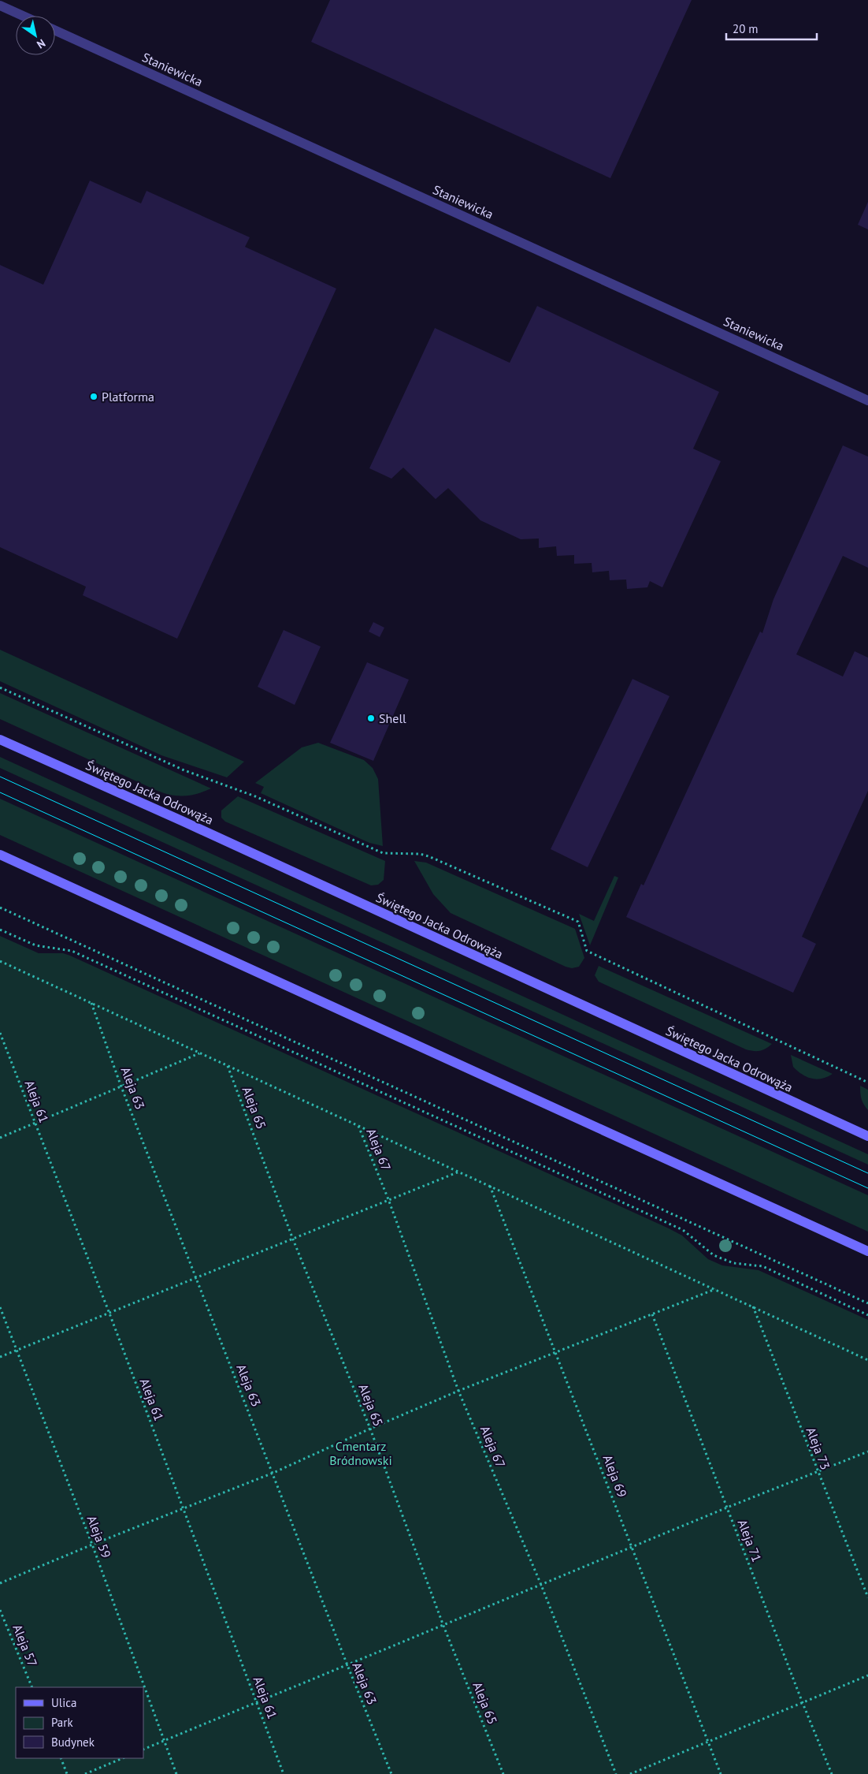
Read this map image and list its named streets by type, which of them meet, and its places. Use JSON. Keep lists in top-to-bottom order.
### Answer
{
  "streets": {
    "main road": ["Świętego Jacka Odrowąża"],
    "street": ["Staniewicka"],
    "path": [
      "Aleja 63",
      "Aleja 61",
      "Aleja 65",
      "Aleja 67",
      "Aleja 73",
      "Aleja 69",
      "Aleja 59",
      "Aleja 71",
      "Aleja 57"
    ]
  },
  "parks": ["Cmentarz Bródnowski"],
  "places": ["Platforma", "Shell"],
  "legend": ["Ulica", "Park", "Budynek"],
  "scale_bar": "20 m",
  "north": "bottom right"
}
